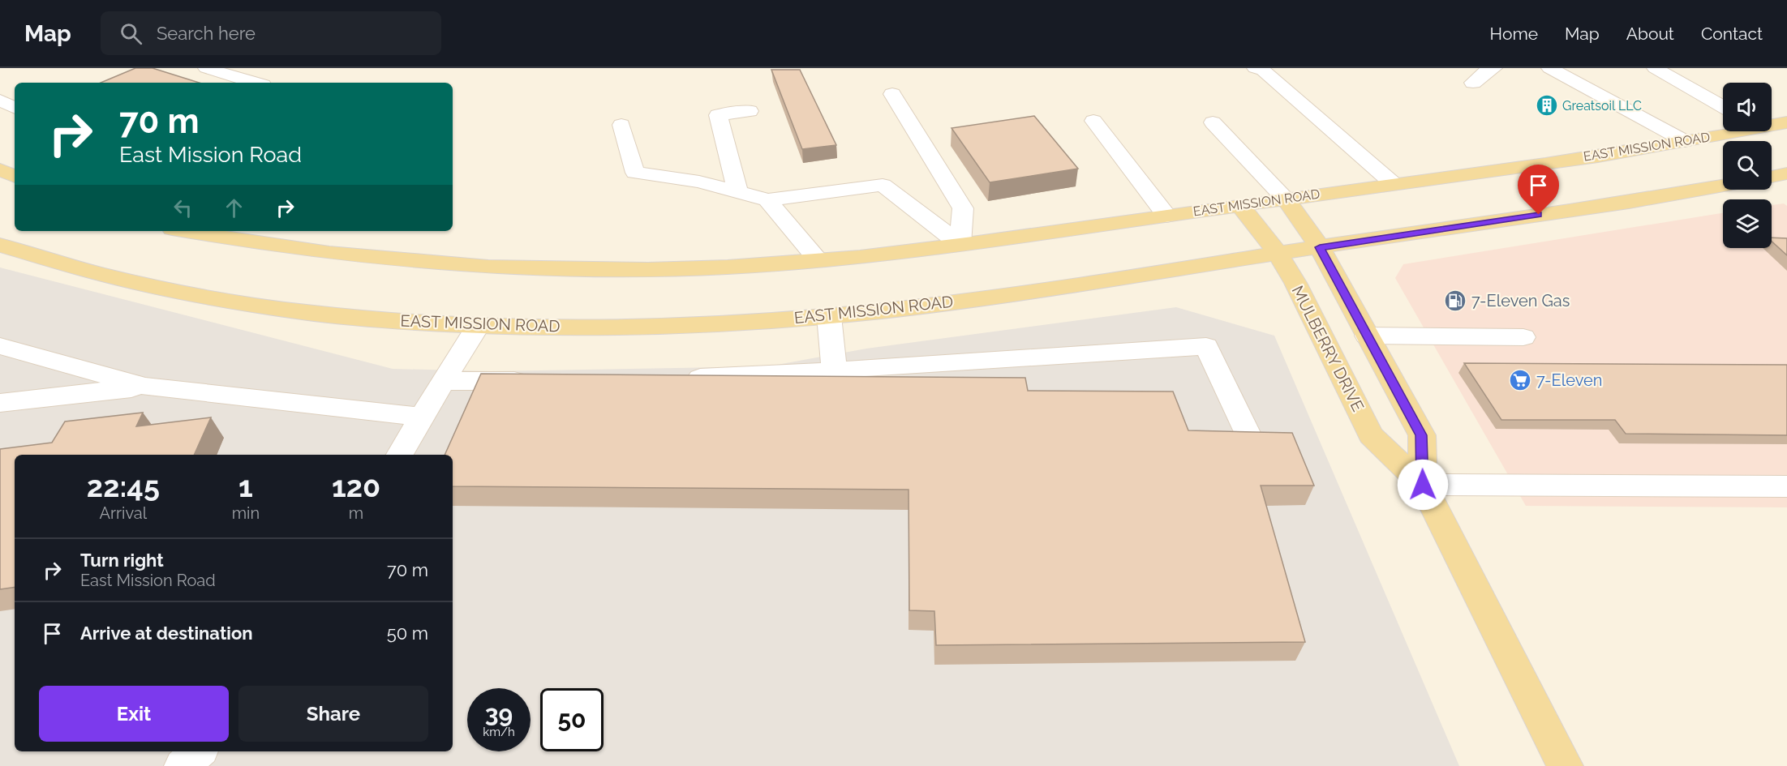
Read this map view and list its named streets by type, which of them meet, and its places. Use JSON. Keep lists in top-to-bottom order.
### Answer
{
  "streets": {
    "main road": ["EAST MISSION ROAD", "MULBERRY DRIVE"]
  },
  "crossings": [
    ["EAST MISSION ROAD", "MULBERRY DRIVE"]
  ],
  "places": {
    "building": ["Greatsoil LLC"],
    "fuel station": ["7-Eleven Gas"],
    "supermarket": ["7-Eleven"]
  },
  "page": {
    "header": "Map",
    "search": "Search here",
    "nav": [
      "Home",
      "Map",
      "About",
      "Contact"
    ],
    "turn": ["70 m", "East Mission Road"],
    "eta": [
      "22:45",
      "Arrival",
      "1",
      "min",
      "120",
      "m"
    ],
    "list": [
      {
        "name": "Turn right",
        "note": "East Mission Road",
        "value": "70 m"
      },
      {
        "name": "Arrive at destination",
        "value": "50 m"
      }
    ],
    "buttons": ["Exit", "Share"],
    "speed": "39 km/h",
    "limit": "50"
  }
}
